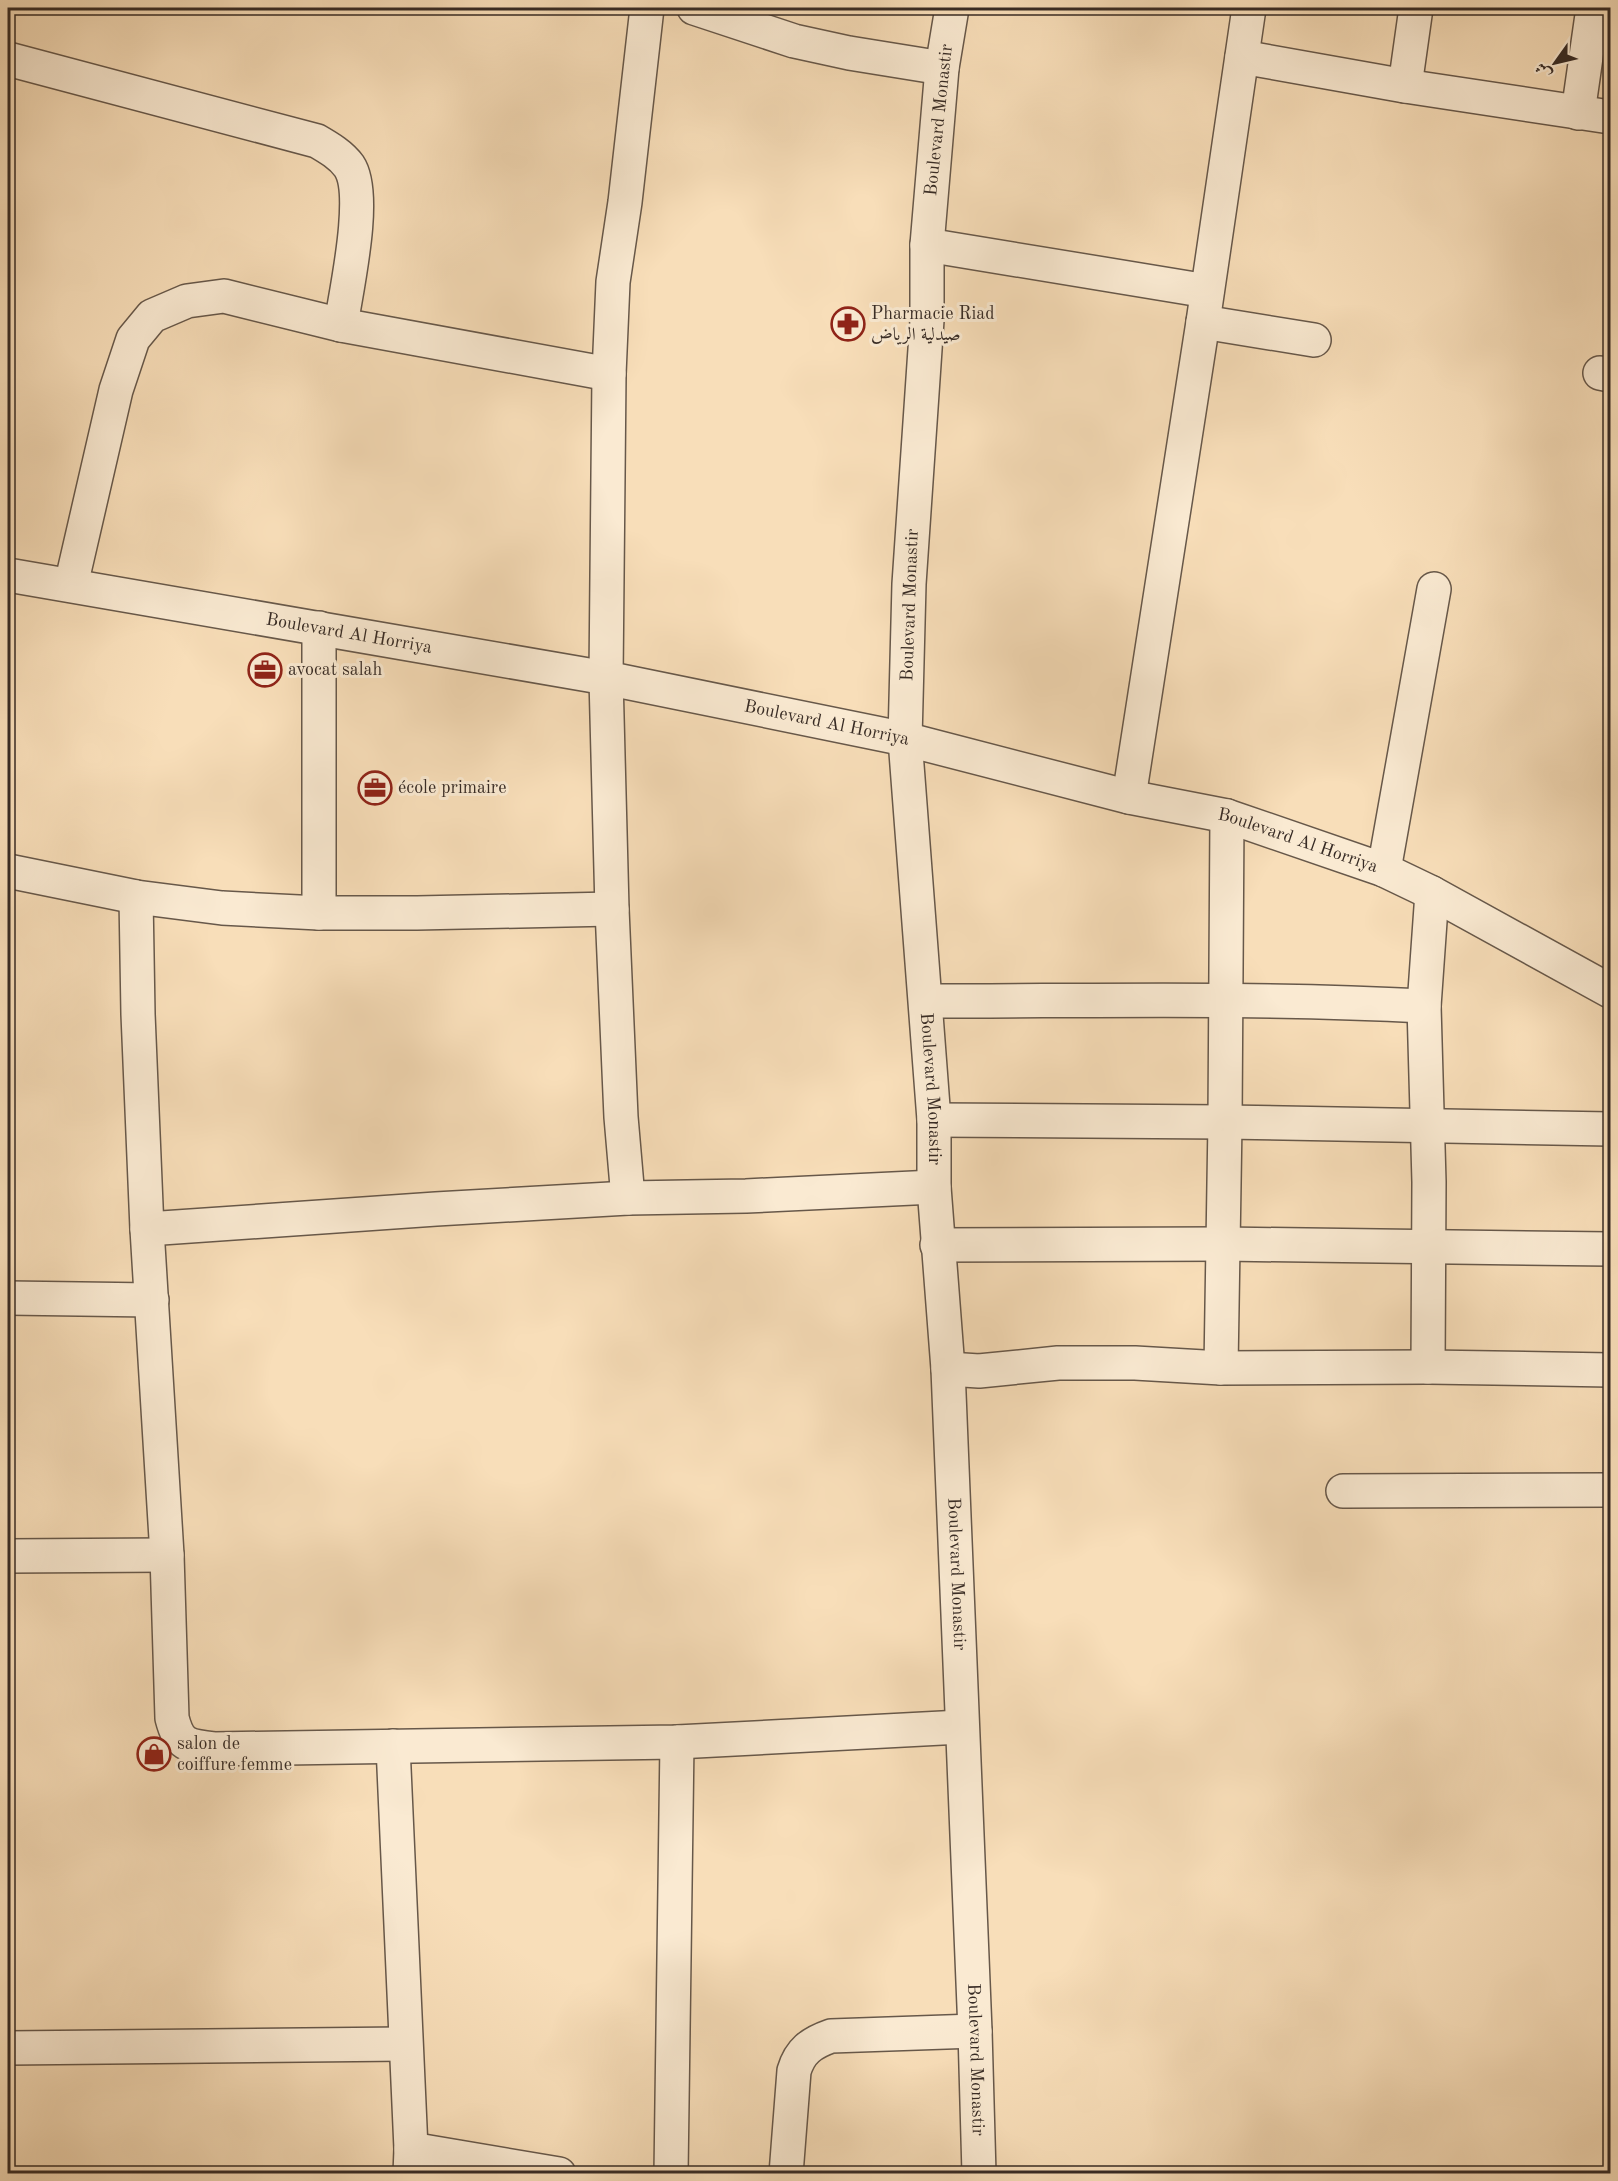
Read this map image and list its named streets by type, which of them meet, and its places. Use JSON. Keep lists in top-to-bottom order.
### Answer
{
  "streets": {
    "street": ["Boulevard Monastir", "Boulevard Al Horriya"]
  },
  "crossings": [
    ["Boulevard Monastir", "Boulevard Al Horriya"]
  ],
  "places": {
    "pharmacy": ["Pharmacie Riad صيدلية الرياض"],
    "office": ["avocat salah", "école primaire"],
    "shop": ["salon de coiffure femme"]
  },
  "north": "bottom left"
}
